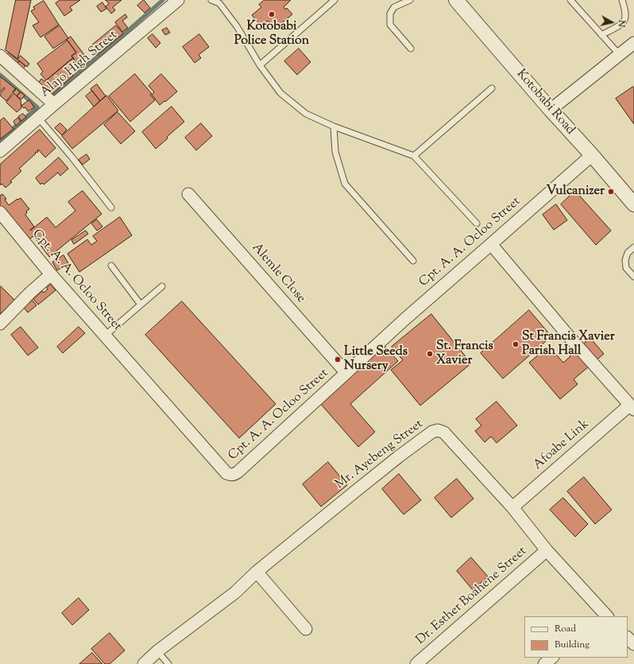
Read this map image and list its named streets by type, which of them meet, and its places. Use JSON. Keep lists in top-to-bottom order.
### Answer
{
  "streets": {
    "street": [
      "Alajo High Street",
      "Kotobabi Road",
      "Cpt. A. A. Ocloo Street",
      "Alemle Close",
      "Afoabe Link",
      "Mr. Ayebeng Street",
      "Dr. Esther Boahene Street"
    ]
  },
  "crossings": [
    ["Kotobabi Road", "Cpt. A. A. Ocloo Street"],
    ["Cpt. A. A. Ocloo Street", "Alemle Close"],
    ["Afoabe Link", "Mr. Ayebeng Street"],
    ["Mr. Ayebeng Street", "Dr. Esther Boahene Street"]
  ],
  "places": [
    "Kotobabi Police Station",
    "Vulcanizer",
    "St Francis Xavier Parish Hall",
    "St. Francis Xavier",
    "Little Seeds Nursery"
  ],
  "legend": ["Road", "Building"],
  "north": "right"
}
